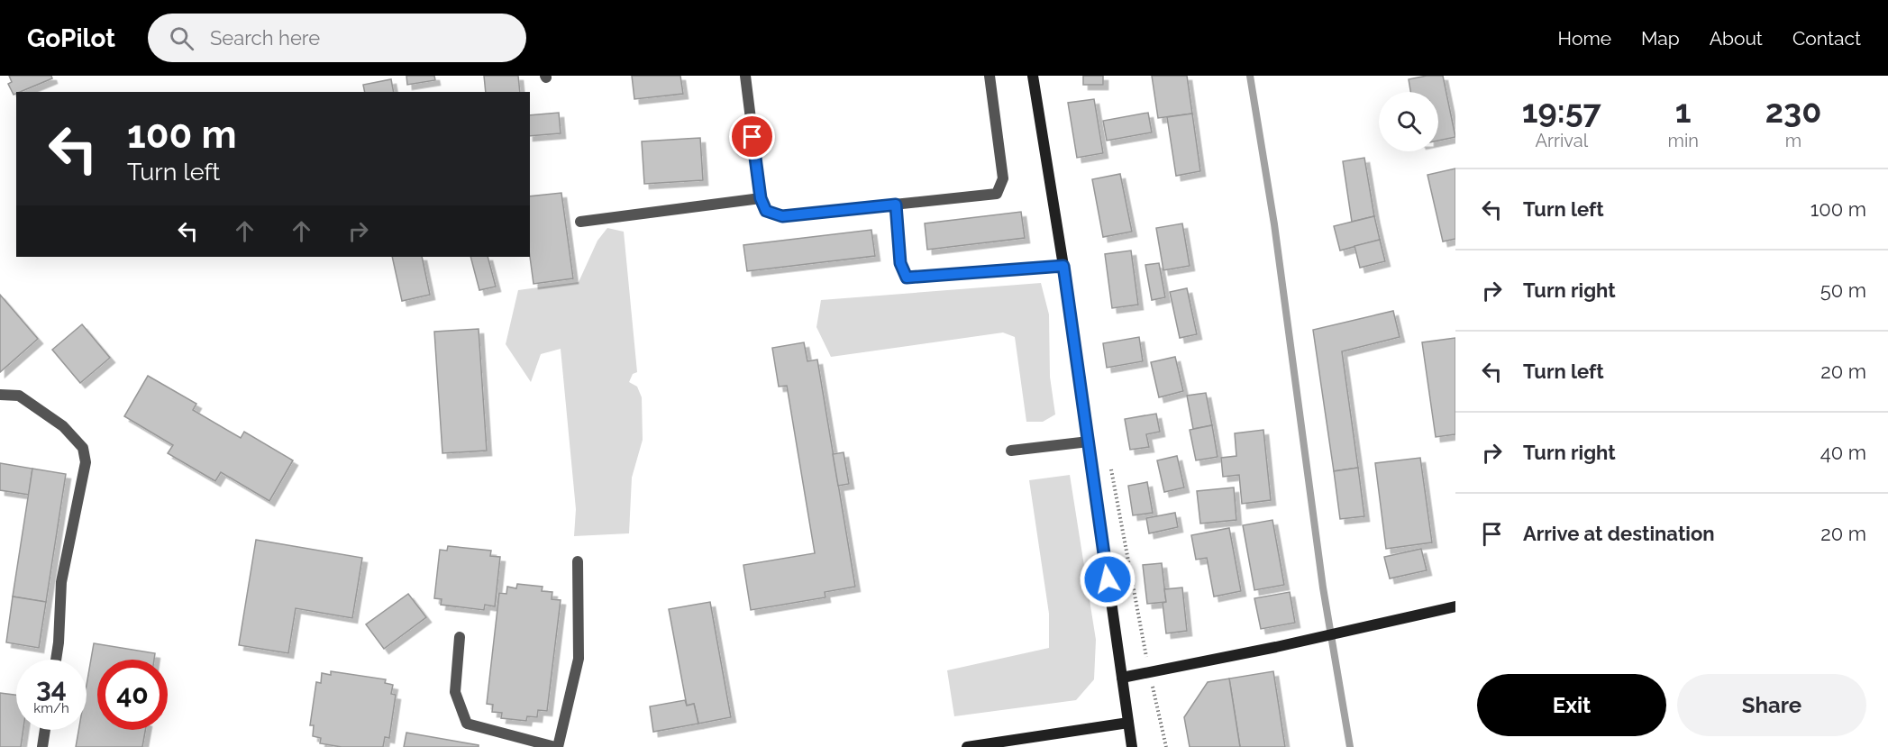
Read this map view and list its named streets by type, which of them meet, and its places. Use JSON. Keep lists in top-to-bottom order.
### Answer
{
  "page": {
    "header": "GoPilot",
    "search": "Search here",
    "nav": [
      "Home",
      "Map",
      "About",
      "Contact"
    ],
    "eta": [
      "19:57",
      "Arrival",
      "1",
      "min",
      "230",
      "m"
    ],
    "turn": ["100 m", "Turn left"],
    "list": [
      {
        "name": "Turn left",
        "value": "100 m"
      },
      {
        "name": "Turn right",
        "value": "50 m"
      },
      {
        "name": "Turn left",
        "value": "20 m"
      },
      {
        "name": "Turn right",
        "value": "40 m"
      },
      {
        "name": "Arrive at destination",
        "value": "20 m"
      }
    ],
    "speed": "34 km/h",
    "limit": "40",
    "buttons": ["Exit", "Share"]
  }
}
